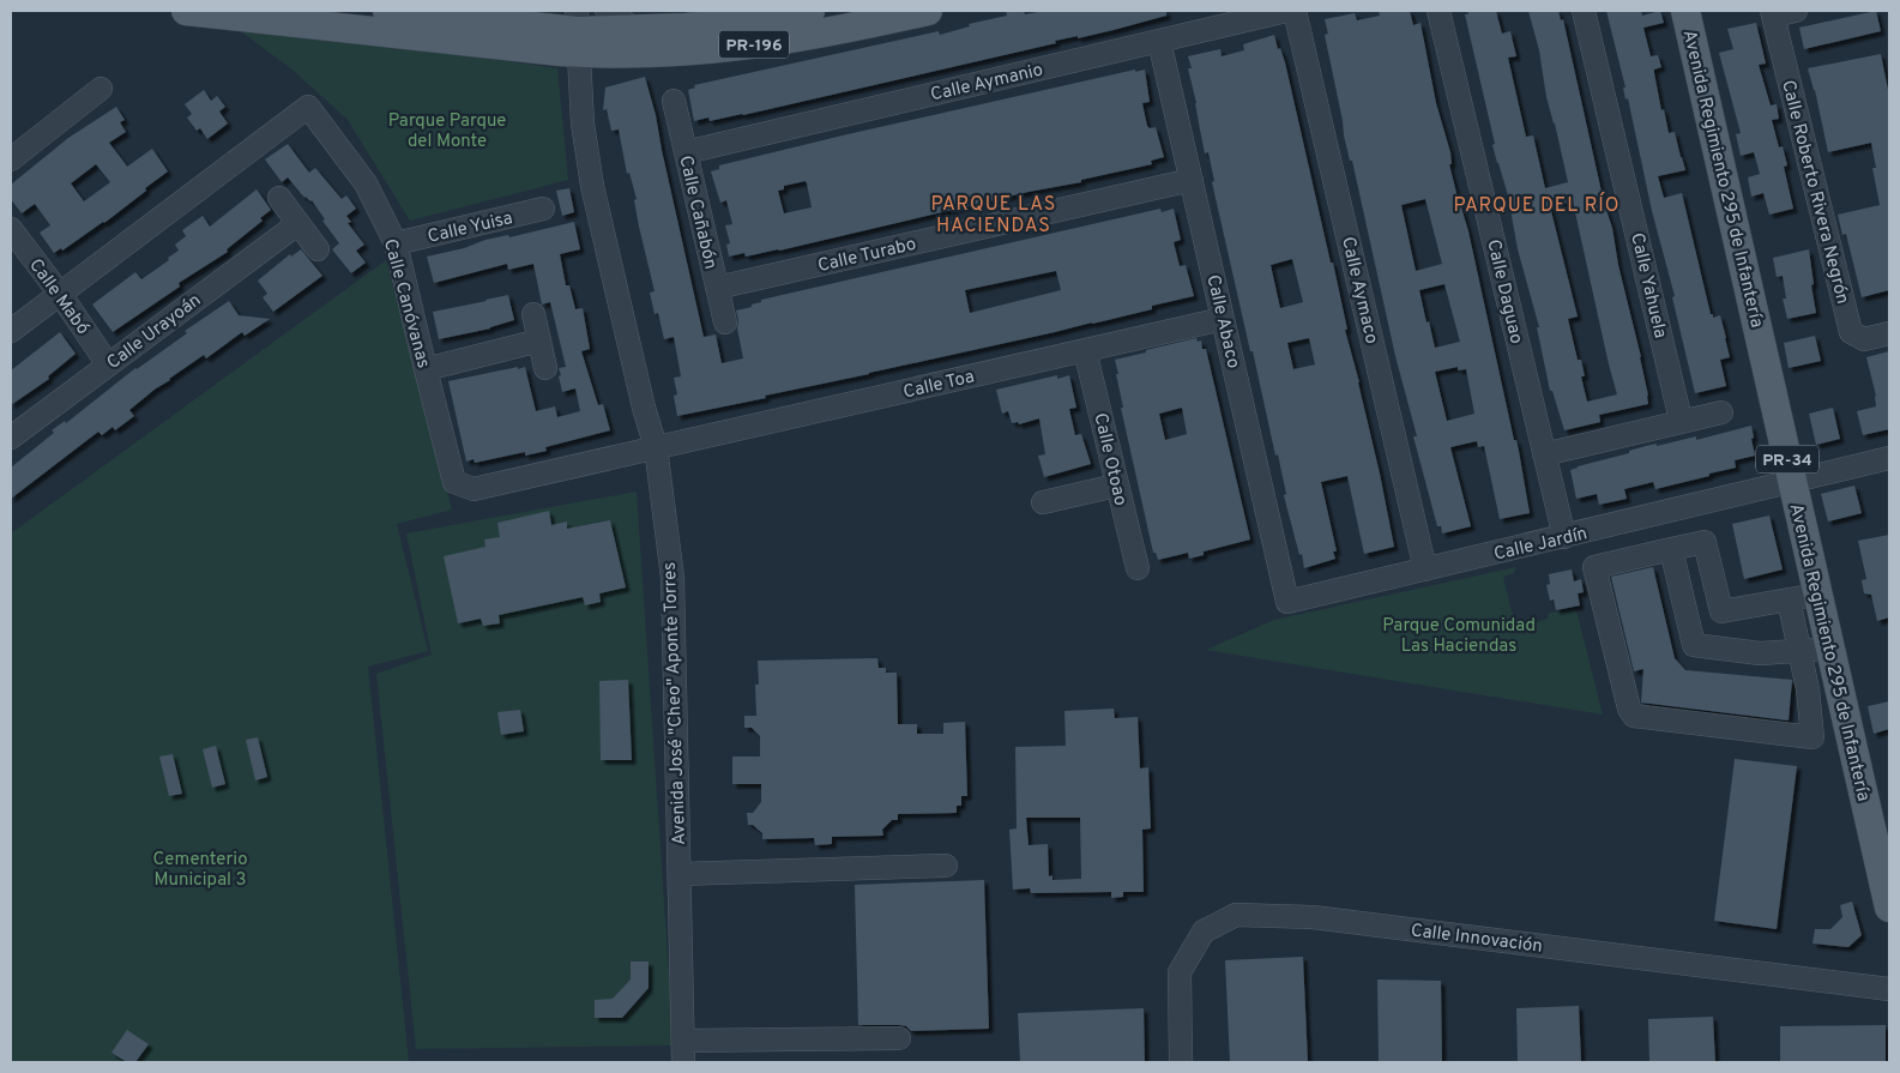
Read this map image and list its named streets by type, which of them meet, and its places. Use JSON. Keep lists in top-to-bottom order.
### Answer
{
  "streets": {
    "main road": ["PR-196", "Avenida Regimiento 295 de Infantería", "PR-34"],
    "street": [
      "Calle Aymanio",
      "Calle Roberto Rivera Negrón",
      "Calle Cañabón",
      "Calle Yuisa",
      "Calle Turabo",
      "Calle Yahuela",
      "Calle Aymaco",
      "Calle Daguao",
      "Calle Mabó",
      "Calle Canóvanas",
      "Calle Abaco",
      "Calle Urayoán",
      "Calle Toa",
      "Calle Otoao",
      "Calle Jardín",
      "Avenida José \"Cheo\" Aponte Torres",
      "Calle Innovación"
    ]
  },
  "crossings": [
    ["PR-196", "Avenida José \"Cheo\" Aponte Torres"],
    ["Calle Aymanio", "Calle Cañabón"],
    ["Calle Aymanio", "Calle Abaco"],
    ["Avenida Regimiento 295 de Infantería", "Calle Jardín"],
    ["Calle Cañabón", "Calle Turabo"],
    ["Calle Yuisa", "Calle Canóvanas"],
    ["Calle Turabo", "Calle Abaco"],
    ["Calle Aymaco", "Calle Jardín"],
    ["Calle Daguao", "Calle Jardín"],
    ["Calle Mabó", "Calle Canóvanas"],
    ["Calle Mabó", "Calle Urayoán"],
    ["Calle Canóvanas", "Calle Toa"],
    ["Calle Canóvanas", "Avenida José \"Cheo\" Aponte Torres"],
    ["Calle Abaco", "Calle Toa"],
    ["Calle Abaco", "Calle Jardín"],
    ["Calle Toa", "Calle Otoao"],
    ["Calle Toa", "Avenida José \"Cheo\" Aponte Torres"]
  ],
  "districts": ["PARQUE LAS HACIENDAS", "PARQUE DEL RÍO"],
  "parks": ["Parque Parque del Monte", "Parque Comunidad Las Haciendas", "Cementerio Municipal 3"]
}
